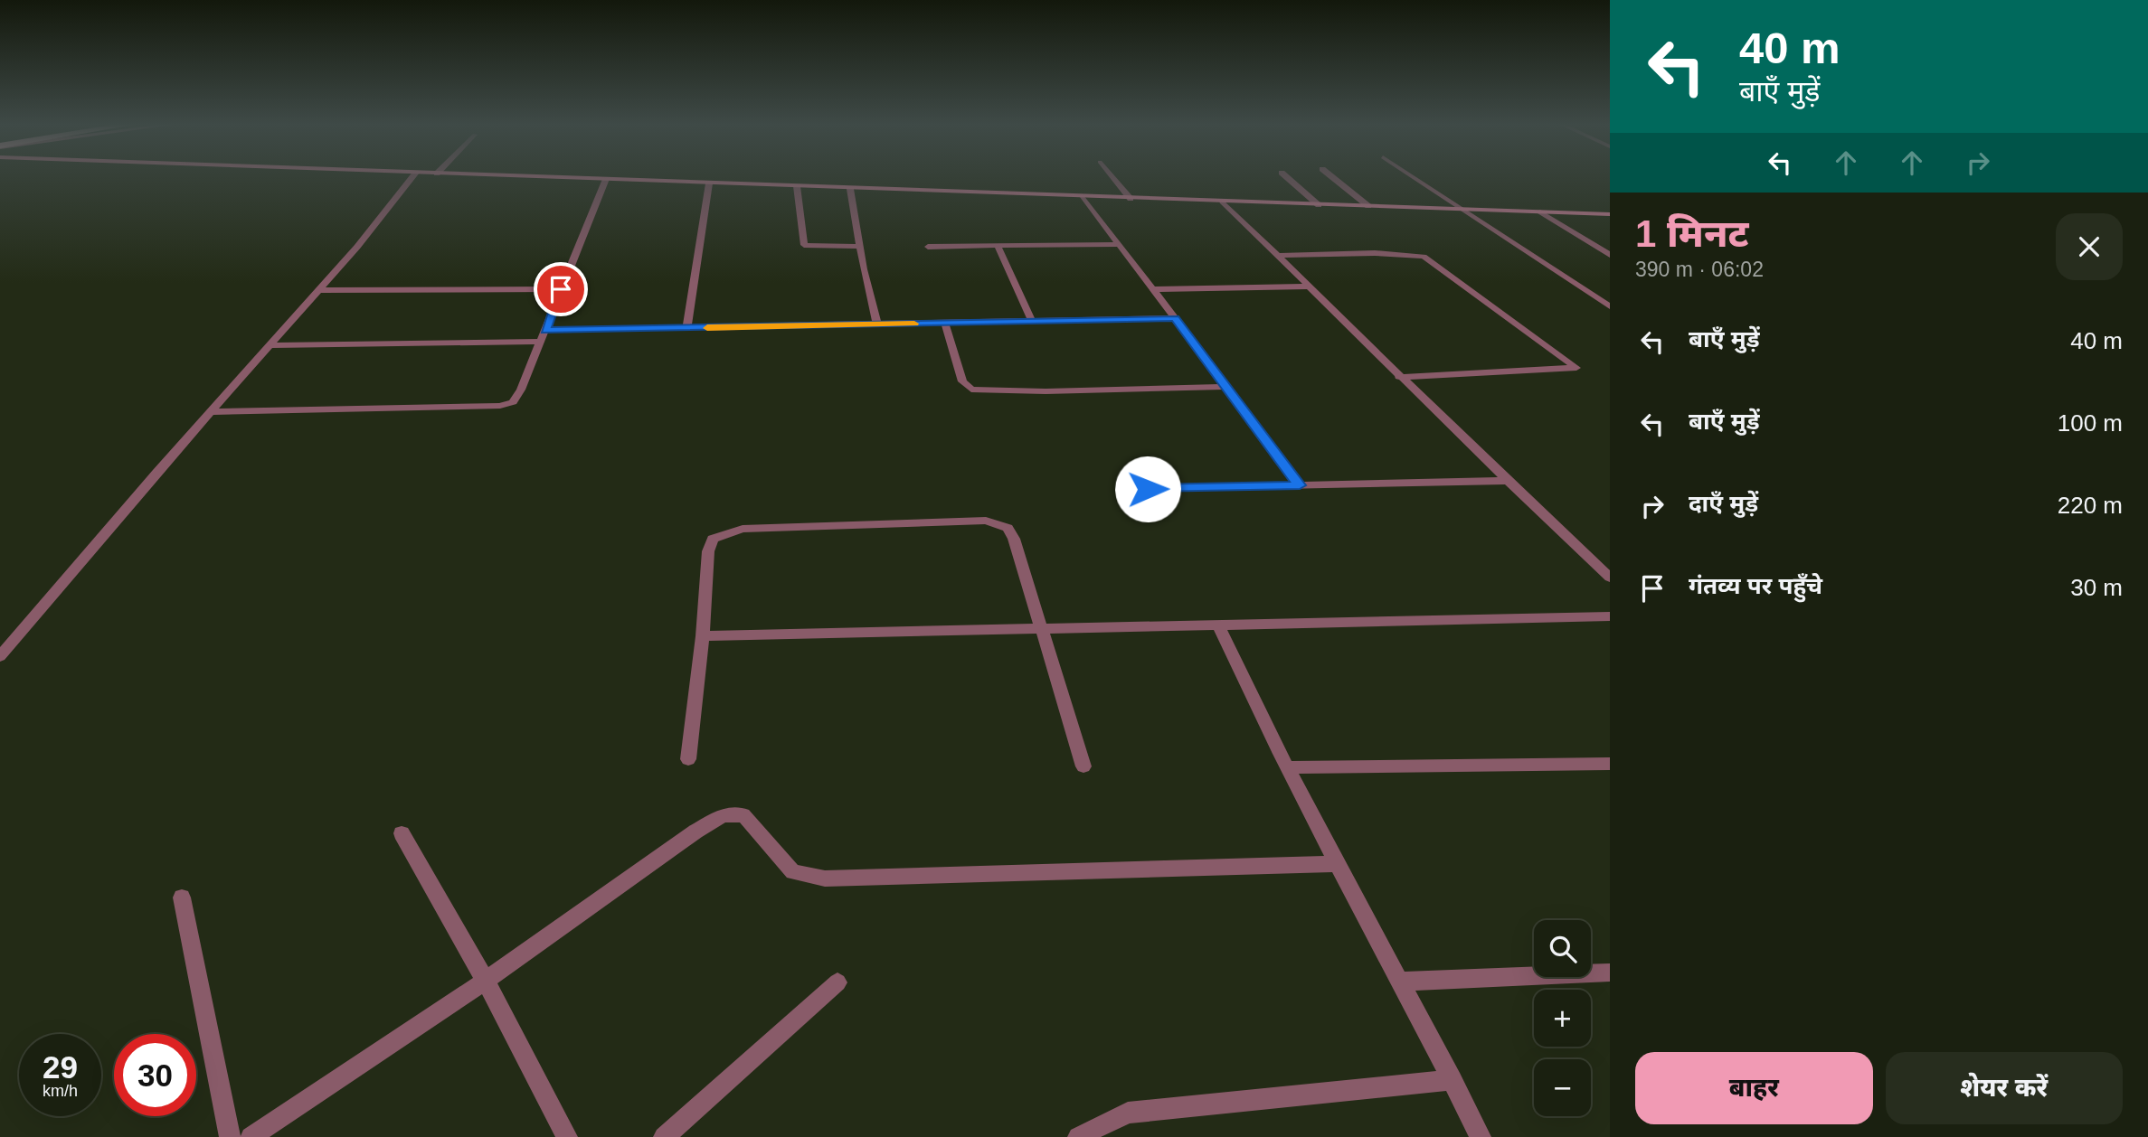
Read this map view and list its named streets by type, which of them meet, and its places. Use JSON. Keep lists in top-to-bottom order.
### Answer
{
  "page": {
    "turn": ["40 m", "बाएँ मुड़ें"],
    "heading": ["1 मिनट", "390 m · 06:02"],
    "list": [
      {
        "name": "बाएँ मुड़ें",
        "value": "40 m"
      },
      {
        "name": "बाएँ मुड़ें",
        "value": "100 m"
      },
      {
        "name": "दाएँ मुड़ें",
        "value": "220 m"
      },
      {
        "name": "गंतव्य पर पहुँचे",
        "value": "30 m"
      }
    ],
    "map_buttons": ["+", "−"],
    "speed": "29 km/h",
    "limit": "30",
    "buttons": ["बाहर", "शेयर करें"]
  }
}
